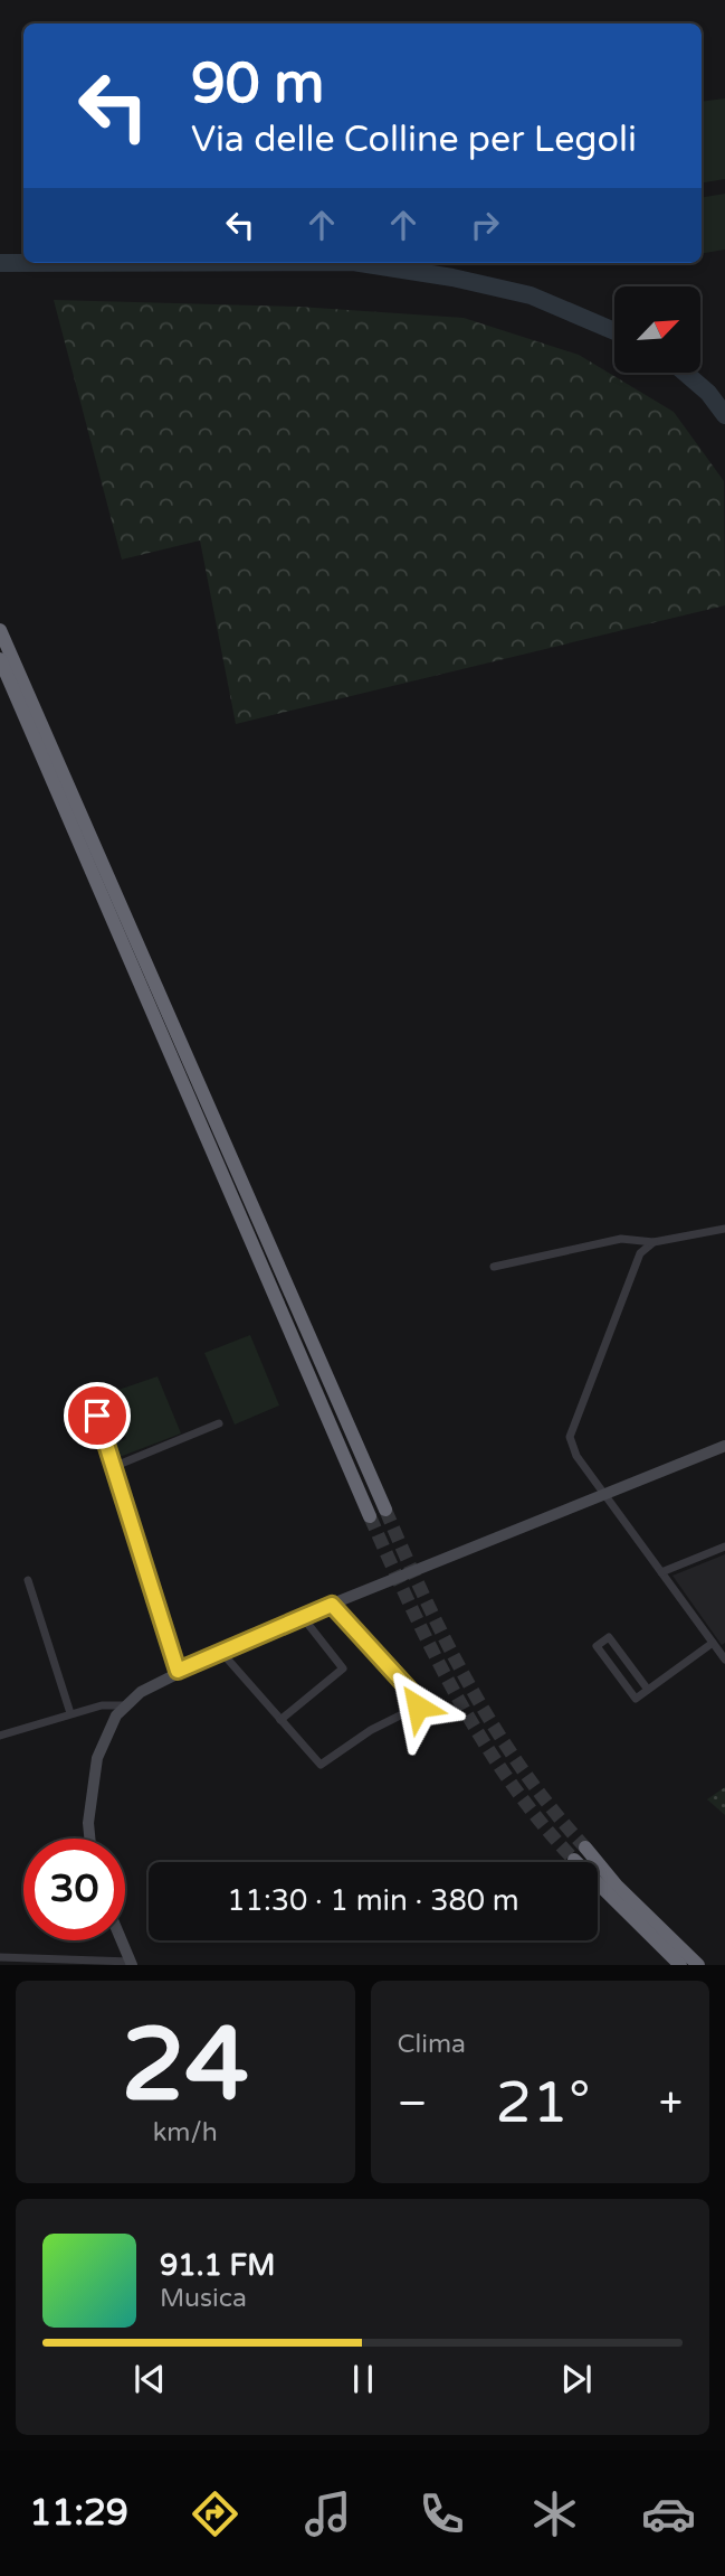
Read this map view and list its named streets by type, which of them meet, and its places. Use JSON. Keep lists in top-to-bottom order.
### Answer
{
  "north": "top right",
  "page": {
    "turn": ["90 m", "Via delle Colline per Legoli"],
    "limit": "30",
    "trip": "11:30 · 1 min · 380 m",
    "tile": [
      ["24", "km/h"],
      "Clima"
    ],
    "heat": ["−", "21°", "+"],
    "song": ["91.1 FM", "Musica"],
    "tabs": "11:29"
  }
}
